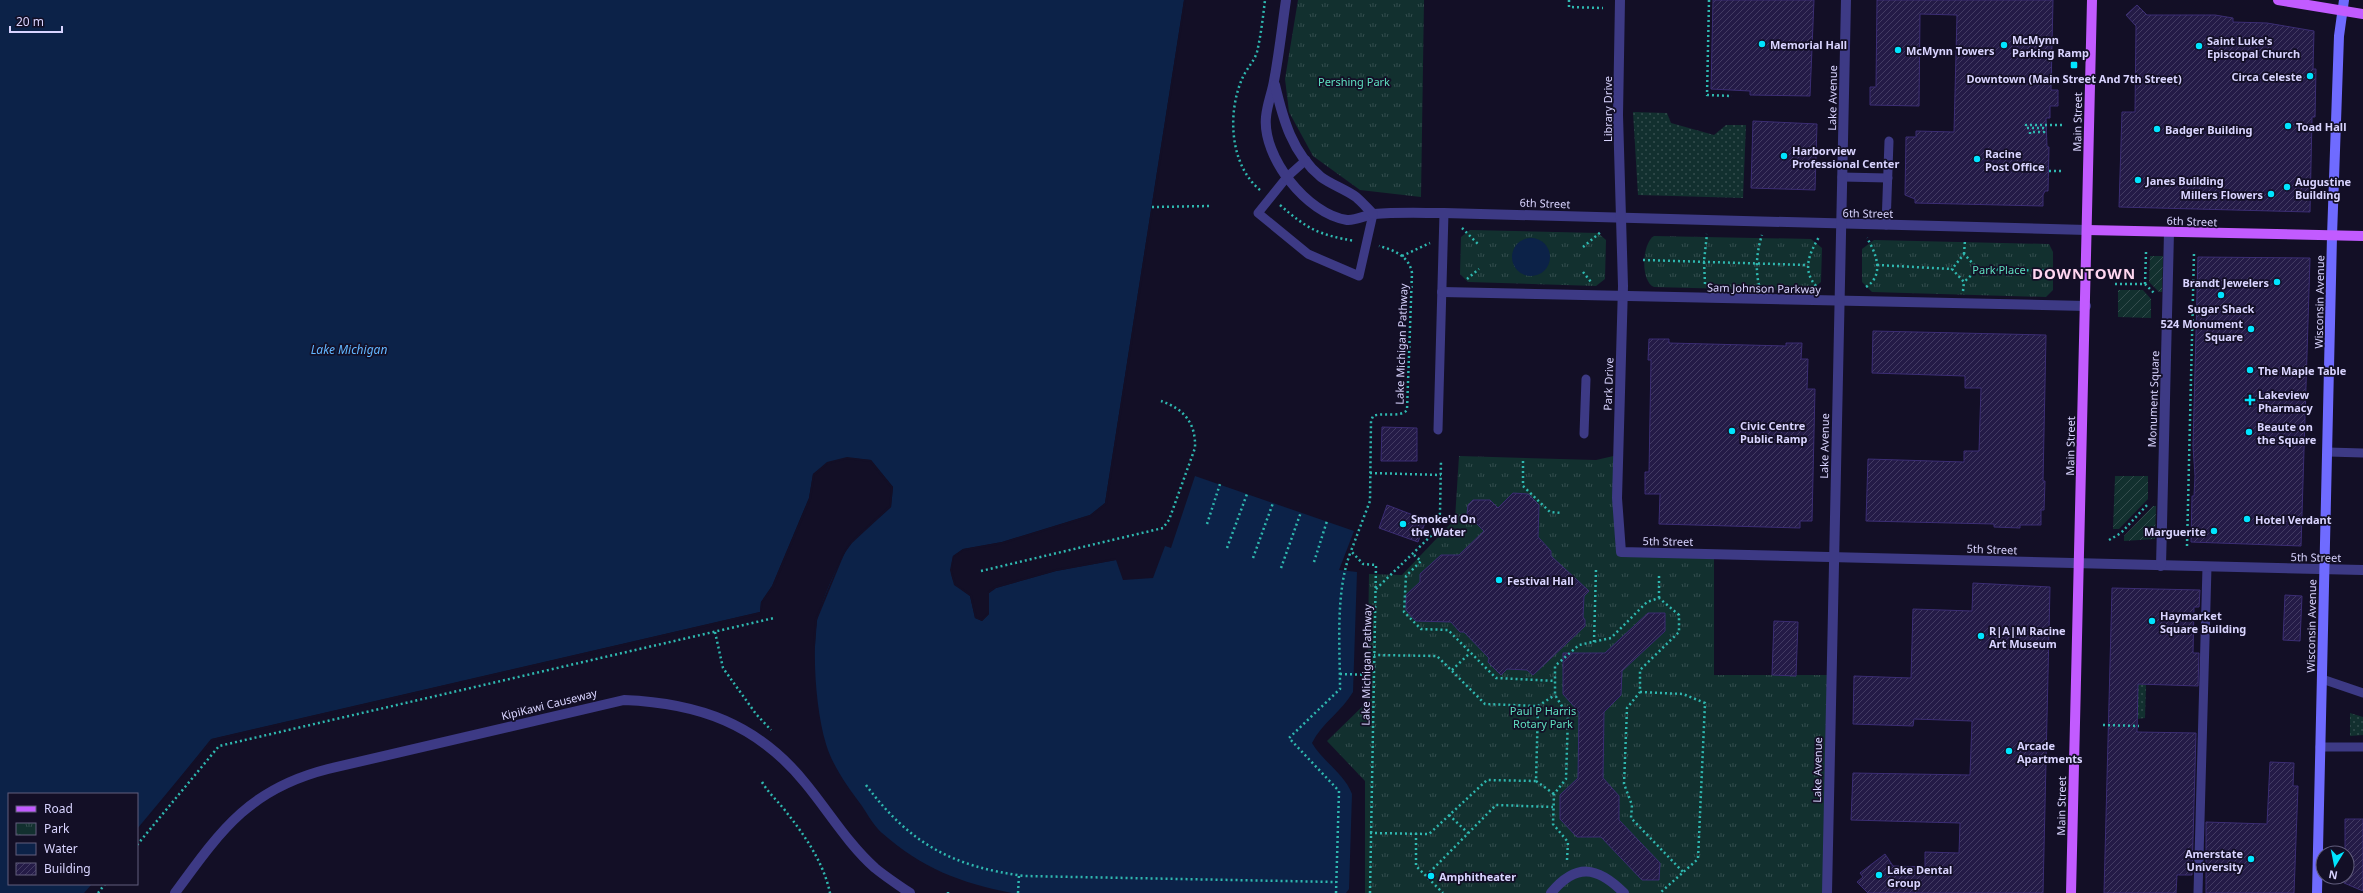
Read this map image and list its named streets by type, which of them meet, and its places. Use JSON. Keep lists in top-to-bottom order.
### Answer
{
  "streets": {
    "main road": ["Main Street", "6th Street"],
    "street": [
      "Lake Avenue",
      "Library Drive",
      "Sam Johnson Parkway",
      "Wisconsin Avenue",
      "Park Drive",
      "Monument Square",
      "5th Street",
      "KipiKawi Causeway"
    ],
    "path": ["Lake Michigan Pathway"]
  },
  "crossings": [
    ["Lake Avenue", "6th Street"],
    ["Lake Avenue", "Sam Johnson Parkway"],
    ["Lake Avenue", "5th Street"],
    ["Library Drive", "6th Street"],
    ["Library Drive", "Park Drive"],
    ["Main Street", "6th Street"],
    ["Main Street", "Sam Johnson Parkway"],
    ["Main Street", "5th Street"],
    ["6th Street", "Wisconsin Avenue"],
    ["6th Street", "Park Drive"],
    ["6th Street", "Monument Square"],
    ["Sam Johnson Parkway", "Park Drive"],
    ["Wisconsin Avenue", "5th Street"],
    ["Park Drive", "5th Street"],
    ["Monument Square", "5th Street"]
  ],
  "districts": ["DOWNTOWN"],
  "water": ["Lake Michigan"],
  "parks": ["Pershing Park", "Park Place", "Paul P Harris Rotary Park"],
  "places": {
    "other": [
      "Memorial Hall",
      "McMynn Parking Ramp",
      "Saint Luke's Episcopal Church",
      "McMynn Towers",
      "Circa Celeste",
      "Toad Hall",
      "Badger Building",
      "Harborview Professional Center",
      "Racine Post Office",
      "Janes Building",
      "Augustine Building",
      "Millers Flowers",
      "Brandt Jewelers",
      "Sugar Shack",
      "524 Monument Square",
      "The Maple Table",
      "Civic Centre Public Ramp",
      "Beaute on the Square",
      "Hotel Verdant",
      "Smoke'd On the Water",
      "Marguerite",
      "Festival Hall",
      "Haymarket Square Building",
      "R|A|M Racine Art Museum",
      "Arcade Apartments",
      "Amerstate University",
      "Lake Dental Group",
      "Amphitheater"
    ],
    "transit": ["Downtown (Main Street And 7th Street)"],
    "health": ["Lakeview Pharmacy"]
  },
  "legend": [
    "Road",
    "Park",
    "Water",
    "Building"
  ],
  "scale_bar": "20 m",
  "north": "bottom"
}
